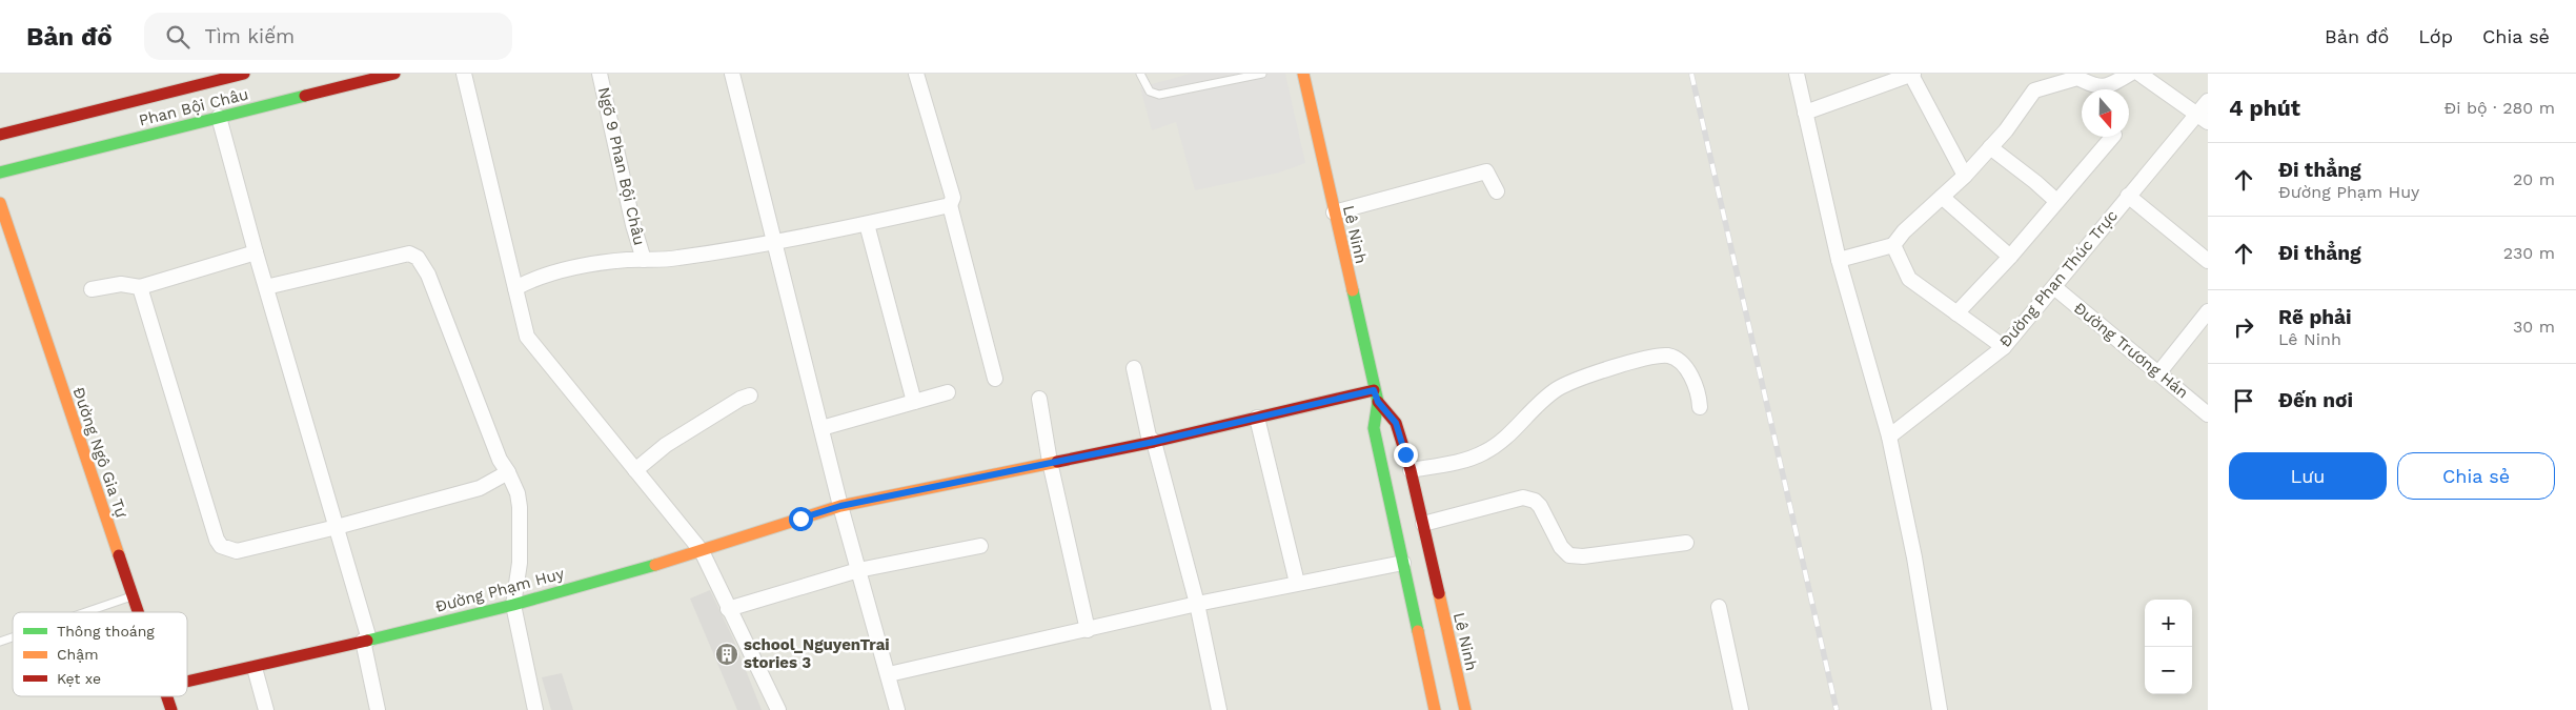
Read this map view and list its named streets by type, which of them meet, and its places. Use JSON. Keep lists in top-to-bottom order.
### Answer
{
  "streets": {
    "street": [
      "Phan Bội Châu",
      "Ngõ 9 Phan Bội Châu",
      "Lê Ninh",
      "Đường Phan Thúc Trực",
      "Đường Trương Hán",
      "Đường Ngô Gia Tự",
      "Đường Phạm Huy"
    ]
  },
  "crossings": [
    ["Lê Ninh", "Đường Phạm Huy"],
    ["Đường Phan Thúc Trực", "Đường Trương Hán"]
  ],
  "places": {
    "building": ["school_NguyenTrai stories 3"]
  },
  "legend": ["Thông thoáng", "Chậm", "Kẹt xe"],
  "north": "bottom",
  "page": {
    "header": "Bản đồ",
    "search": "Tìm kiếm",
    "nav": ["Bản đồ", "Lớp", "Chia sẻ"],
    "heading": ["4 phút", "Đi bộ · 280 m"],
    "list": [
      ["Đi thẳng", "Đường Phạm Huy", "20 m"],
      ["Đi thẳng", "230 m"],
      ["Rẽ phải", "Lê Ninh", "30 m"],
      "Đến nơi"
    ],
    "buttons": ["Lưu", "Chia sẻ"],
    "map_buttons": ["+", "−"]
  }
}
